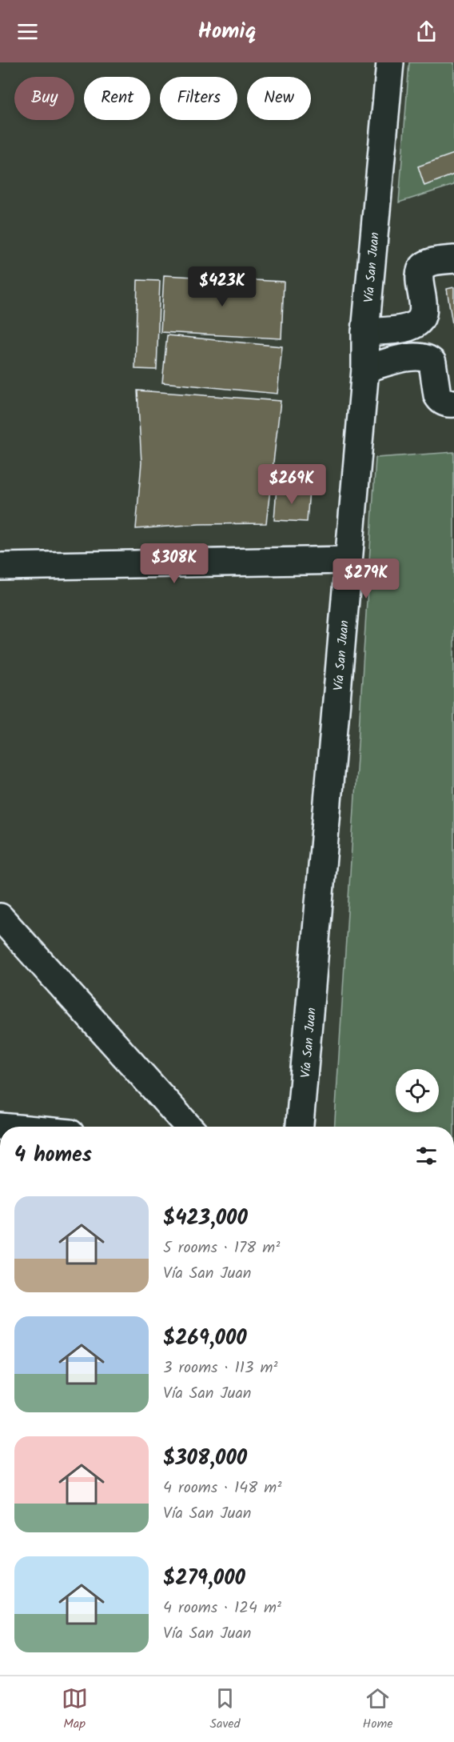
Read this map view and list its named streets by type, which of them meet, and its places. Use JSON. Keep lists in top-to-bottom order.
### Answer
{
  "streets": {
    "street": ["Vía San Juan"]
  },
  "page": {
    "header": "Homiq",
    "chip": [
      "Buy",
      "Rent",
      "Filters",
      "New"
    ],
    "price": [
      "$423K",
      "$269K",
      "$308K",
      "$279K"
    ],
    "heading": "4 homes",
    "list": [
      {
        "name": "$423,000",
        "note": "5 rooms · 178 m² · Vía San Juan"
      },
      {
        "name": "$269,000",
        "note": "3 rooms · 113 m² · Vía San Juan"
      },
      {
        "name": "$308,000",
        "note": "4 rooms · 148 m² · Vía San Juan"
      },
      {
        "name": "$279,000",
        "note": "4 rooms · 124 m² · Vía San Juan"
      }
    ],
    "tabs": ["Map", "Saved", "Home"]
  }
}
